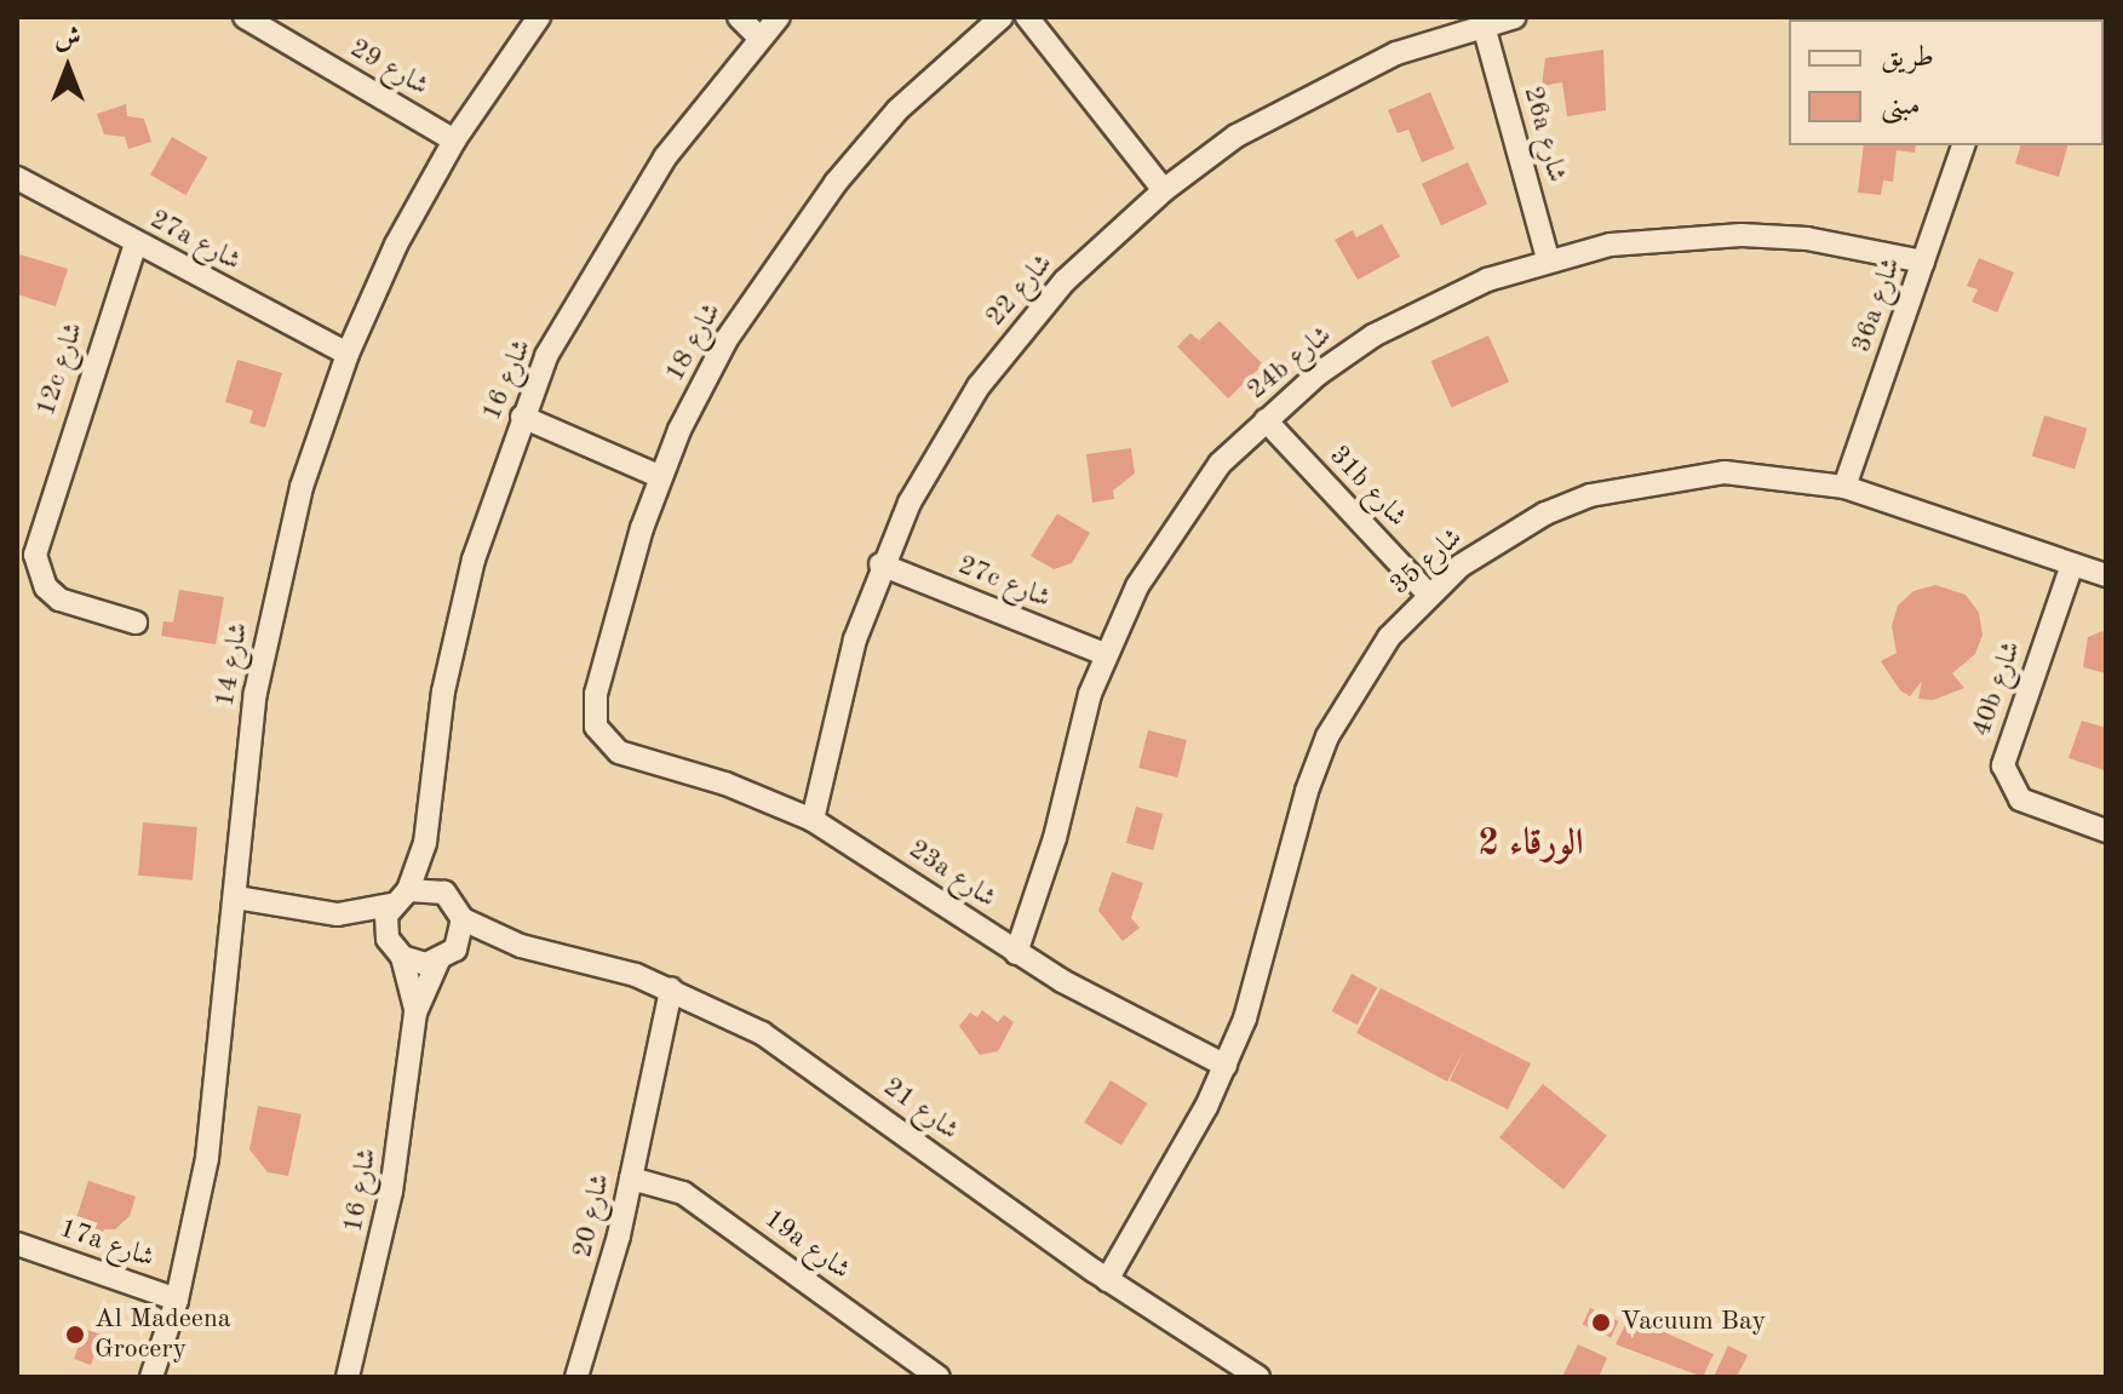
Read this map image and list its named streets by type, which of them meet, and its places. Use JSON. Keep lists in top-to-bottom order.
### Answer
{
  "streets": {
    "street": [
      "شارع 29",
      "26a شارع",
      "27a شارع",
      "شارع 22",
      "36a شارع",
      "شارع 18",
      "24b شارع",
      "12c شارع",
      "شارع 16",
      "31b شارع",
      "شارع 35",
      "27c شارع",
      "شارع 14",
      "40b شارع",
      "23a شارع",
      "شارع 21",
      "شارع 20",
      "17a شارع",
      "19a شارع"
    ]
  },
  "crossings": [
    ["شارع 29", "شارع 14"],
    ["26a شارع", "شارع 22"],
    ["26a شارع", "24b شارع"],
    ["27a شارع", "12c شارع"],
    ["27a شارع", "شارع 14"],
    ["شارع 22", "27c شارع"],
    ["شارع 22", "23a شارع"],
    ["36a شارع", "24b شارع"],
    ["36a شارع", "شارع 35"],
    ["شارع 18", "23a شارع"],
    ["24b شارع", "31b شارع"],
    ["24b شارع", "27c شارع"],
    ["24b شارع", "23a شارع"],
    ["شارع 16", "شارع 21"],
    ["31b شارع", "شارع 35"],
    ["شارع 35", "40b شارع"],
    ["شارع 35", "23a شارع"],
    ["شارع 35", "شارع 21"],
    ["شارع 14", "17a شارع"],
    ["شارع 21", "شارع 20"],
    ["شارع 20", "19a شارع"]
  ],
  "districts": ["الورقاء 2"],
  "places": ["Vacuum Bay", "Al Madeena Grocery"],
  "legend": ["طريق", "مبنى"],
  "north": "top"
}
